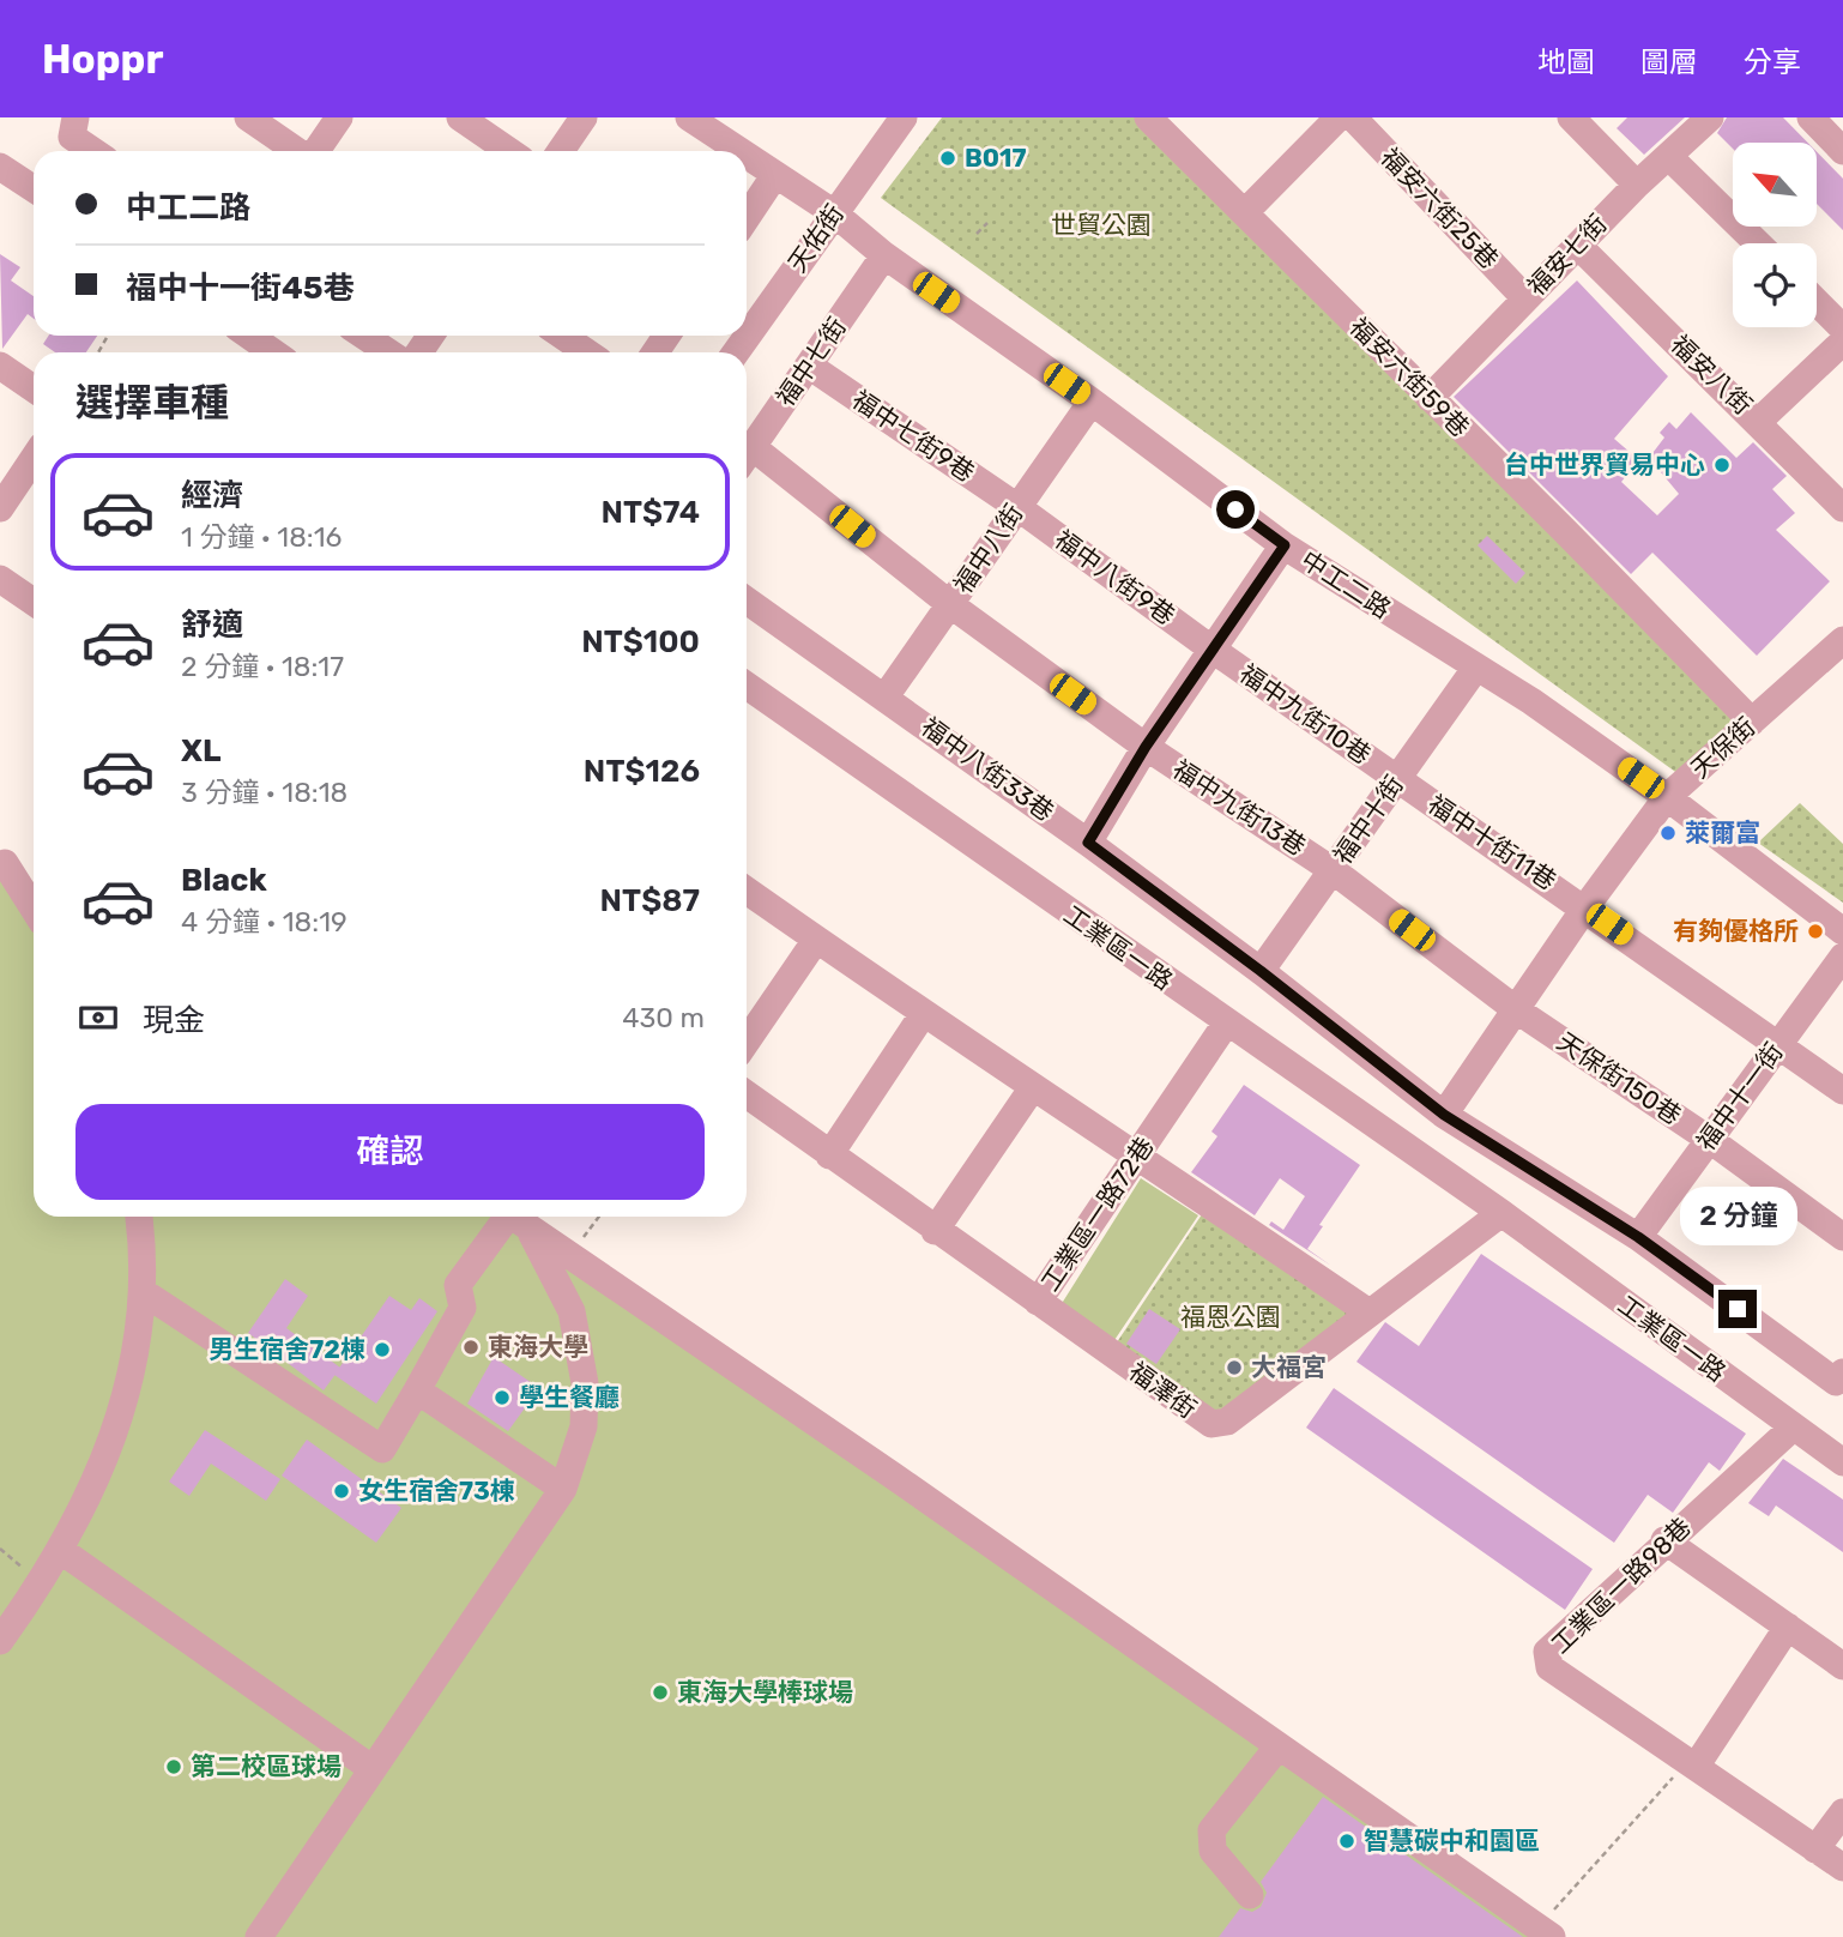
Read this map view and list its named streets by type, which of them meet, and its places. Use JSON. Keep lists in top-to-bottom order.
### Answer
{
  "streets": {
    "street": [
      "福安六街25巷",
      "天佑街",
      "福安七街",
      "福中七街",
      "福安八街",
      "福安六街59巷",
      "福中七街9巷",
      "福中八街",
      "福中八街9巷",
      "中工二路",
      "福中九街10巷",
      "天保街",
      "福中八街33巷",
      "福中九街13巷",
      "福中十街",
      "福中十街11巷",
      "工業區一路",
      "天保街150巷",
      "福中十一街",
      "工業區一路72巷",
      "福澤街",
      "工業區一路98巷"
    ]
  },
  "crossings": [
    ["福安六街25巷", "福安七街"],
    ["天佑街", "中工二路"],
    ["福安七街", "福安八街"],
    ["福安七街", "福安六街59巷"],
    ["福中七街", "福中七街9巷"],
    ["福中七街", "中工二路"],
    ["福安六街59巷", "天保街"],
    ["福中七街9巷", "福中八街"],
    ["福中七街9巷", "福中八街9巷"],
    ["福中八街", "福中八街9巷"],
    ["福中八街", "中工二路"],
    ["福中八街", "福中八街33巷"],
    ["福中八街", "福中九街13巷"],
    ["福中八街9巷", "福中九街10巷"],
    ["中工二路", "天保街"],
    ["中工二路", "福中十街"],
    ["福中九街10巷", "福中十街"],
    ["福中九街10巷", "福中十街11巷"],
    ["天保街", "福中八街33巷"],
    ["天保街", "福中九街13巷"],
    ["天保街", "福中十街11巷"],
    ["天保街", "天保街150巷"],
    ["福中八街33巷", "福中十街"],
    ["福中八街33巷", "福中十一街"],
    ["福中九街13巷", "福中十街"],
    ["福中九街13巷", "天保街150巷"],
    ["福中十街", "福中十街11巷"],
    ["福中十街11巷", "福中十一街"],
    ["工業區一路", "工業區一路72巷"],
    ["工業區一路", "工業區一路98巷"],
    ["天保街150巷", "福中十一街"],
    ["工業區一路72巷", "福澤街"]
  ],
  "parks": ["世貿公園", "福恩公園"],
  "places": [
    "B017",
    "台中世界貿易中心",
    "萊爾富",
    "有夠優格所",
    "東海大學",
    "男生宿舍72棟",
    "大福宮",
    "學生餐廳",
    "女生宿舍73棟",
    "東海大學棒球場",
    "第二校區球場",
    "智慧碳中和園區"
  ],
  "north": "top left",
  "page": {
    "header": "Hoppr",
    "nav": ["地圖", "圖層", "分享"],
    "banner": ["中工二路", "福中十一街45巷"],
    "heading": "選擇車種",
    "list": [
      {
        "name": "經濟",
        "note": "1 分鐘 · 18:16",
        "value": "NT$74"
      },
      {
        "name": "舒適",
        "note": "2 分鐘 · 18:17",
        "value": "NT$100"
      },
      {
        "name": "XL",
        "note": "3 分鐘 · 18:18",
        "value": "NT$126"
      },
      {
        "name": "Black",
        "note": "4 分鐘 · 18:19",
        "value": "NT$87"
      }
    ],
    "pay": ["現金", "430 m"],
    "buttons": "確認",
    "bubble": "2 分鐘"
  }
}
